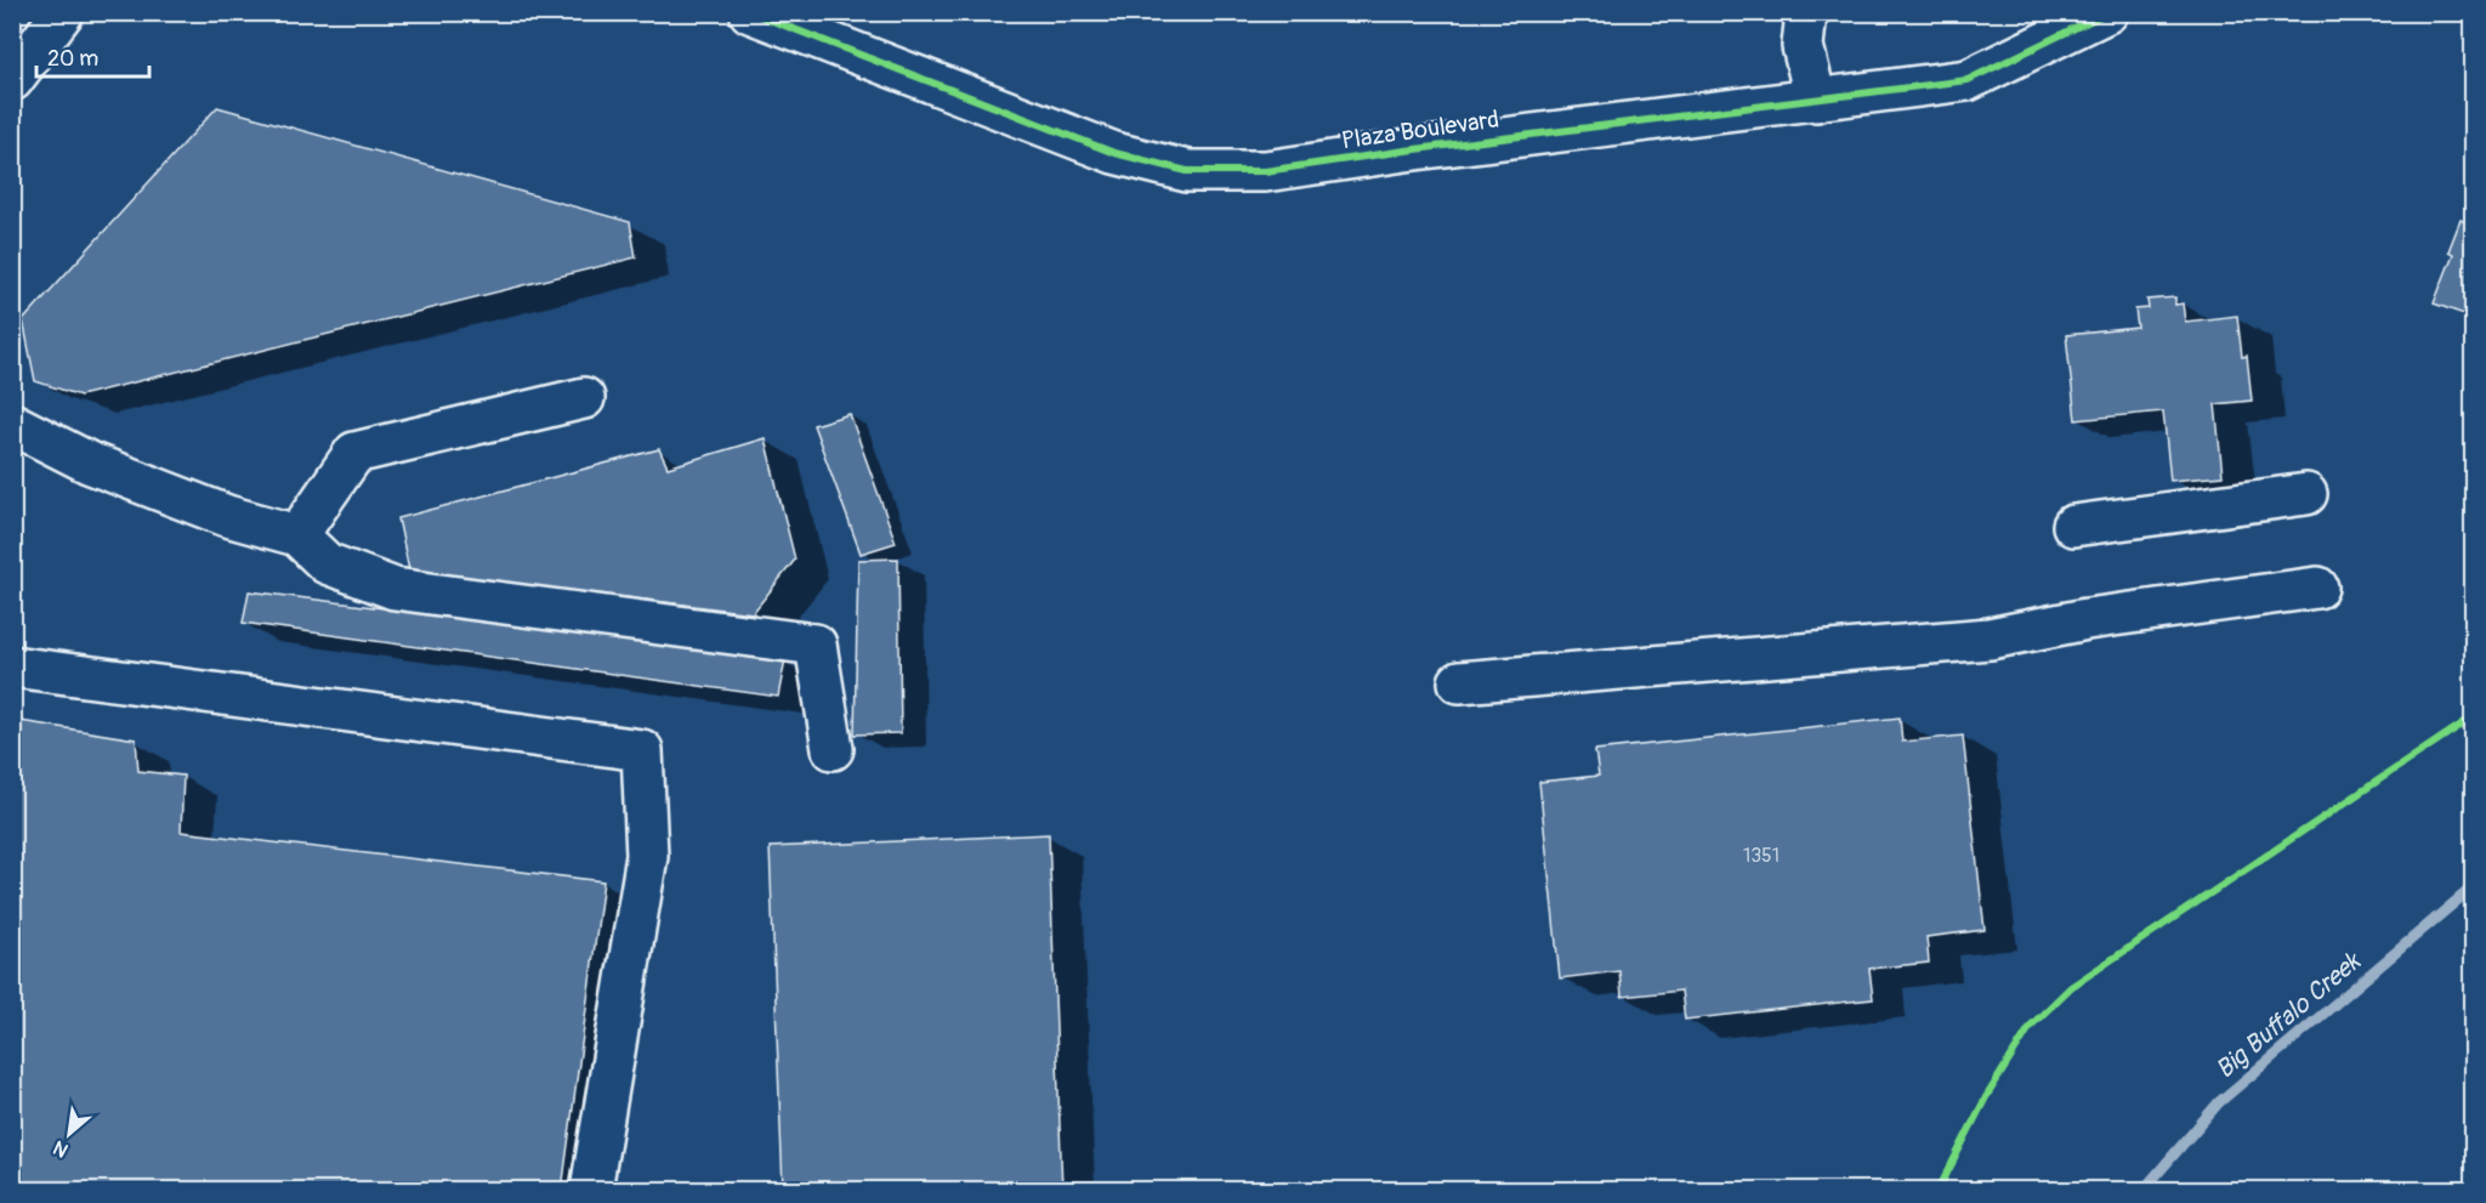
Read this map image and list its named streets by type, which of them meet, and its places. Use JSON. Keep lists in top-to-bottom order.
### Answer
{
  "streets": {
    "street": ["Plaza Boulevard"]
  },
  "water": ["Big Buffalo Creek"],
  "house_numbers": ["1351"],
  "scale_bar": "20 m",
  "north": "bottom left"
}
